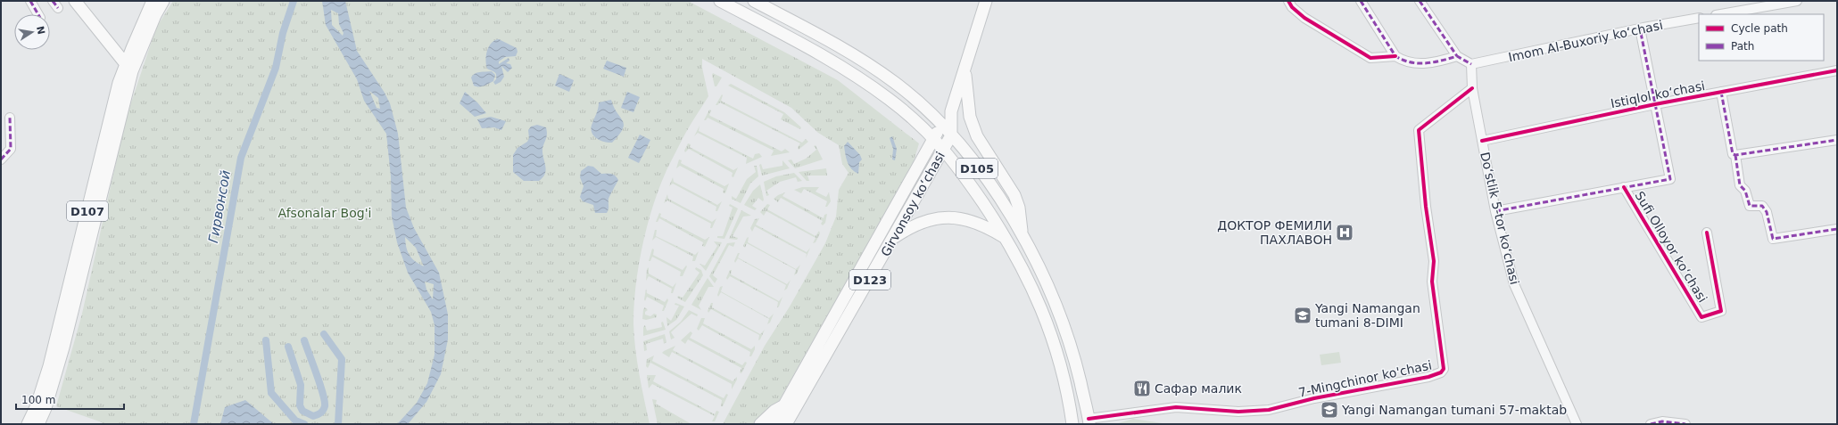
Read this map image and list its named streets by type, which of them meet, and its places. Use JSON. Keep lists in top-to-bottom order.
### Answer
{
  "streets": {
    "main road": [
      "D105",
      "Girvonsoy koʻchasi",
      "D107",
      "D123"
    ],
    "street": [
      "Imom Al-Buxoriy koʻchasi",
      "Istiqlol ko‘chasi",
      "Doʻstlik 5-tor koʻchasi",
      "Sufi Olloyor koʻchasi",
      "7-Mingchinor ko'chasi"
    ]
  },
  "crossings": [
    ["Imom Al-Buxoriy koʻchasi", "Doʻstlik 5-tor koʻchasi"],
    ["Istiqlol ko‘chasi", "Doʻstlik 5-tor koʻchasi"],
    ["Istiqlol ko‘chasi", "Sufi Olloyor koʻchasi"],
    ["D105", "Girvonsoy koʻchasi"],
    ["D105", "D123"],
    ["D105", "7-Mingchinor ko'chasi"],
    ["Girvonsoy koʻchasi", "D123"],
    ["Doʻstlik 5-tor koʻchasi", "Sufi Olloyor koʻchasi"],
    ["Doʻstlik 5-tor koʻchasi", "7-Mingchinor ko'chasi"]
  ],
  "water": ["Гирвонсой"],
  "parks": ["Afsonalar Bog'i"],
  "places": {
    "hospital": ["ДОКТОР ФЕМИЛИ ПАХЛАВОН"],
    "school or university": ["Yangi Namangan tumani 8-DIMI", "Yangi Namangan tumani 57-maktab"],
    "restaurant": ["Сафар малик"]
  },
  "legend": ["Cycle path", "Path"],
  "scale_bar": "100 m",
  "north": "right"
}
